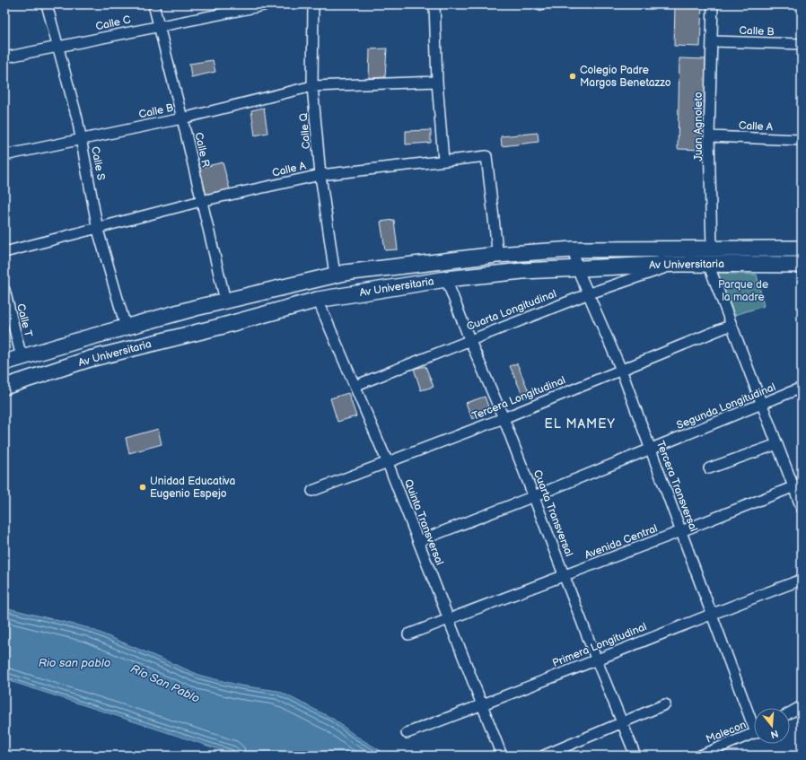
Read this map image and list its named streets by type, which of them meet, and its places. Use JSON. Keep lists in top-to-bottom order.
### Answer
{
  "streets": {
    "highway": ["Av Universitaria"],
    "street": [
      "Calle C",
      "Calle B",
      "Juan Agnoleto",
      "Calle A",
      "Calle Q",
      "Calle R",
      "Calle S",
      "Cuarta Longitudinal",
      "Calle T",
      "Tercera Longitudinal",
      "Segunda Longitudinal",
      "Tercera Transversal",
      "Cuarta Transversal",
      "Quinta Transversal",
      "Avenida Central",
      "Primera Longitudinal",
      "Malecon"
    ]
  },
  "crossings": [
    ["Calle C", "Calle R"],
    ["Calle C", "Calle S"],
    ["Calle B", "Juan Agnoleto"],
    ["Calle B", "Calle Q"],
    ["Calle B", "Calle R"],
    ["Calle B", "Calle S"],
    ["Juan Agnoleto", "Calle A"],
    ["Juan Agnoleto", "Av Universitaria"],
    ["Calle A", "Calle Q"],
    ["Calle A", "Calle R"],
    ["Calle A", "Calle S"],
    ["Calle A", "Av Universitaria"],
    ["Calle Q", "Av Universitaria"],
    ["Calle R", "Av Universitaria"],
    ["Calle S", "Av Universitaria"],
    ["Av Universitaria", "Cuarta Longitudinal"],
    ["Av Universitaria", "Calle T"],
    ["Av Universitaria", "Tercera Transversal"],
    ["Av Universitaria", "Cuarta Transversal"],
    ["Av Universitaria", "Quinta Transversal"],
    ["Cuarta Longitudinal", "Tercera Transversal"],
    ["Cuarta Longitudinal", "Cuarta Transversal"],
    ["Cuarta Longitudinal", "Quinta Transversal"],
    ["Tercera Longitudinal", "Tercera Transversal"],
    ["Tercera Longitudinal", "Cuarta Transversal"],
    ["Tercera Longitudinal", "Quinta Transversal"],
    ["Segunda Longitudinal", "Tercera Transversal"],
    ["Segunda Longitudinal", "Cuarta Transversal"],
    ["Segunda Longitudinal", "Quinta Transversal"],
    ["Tercera Transversal", "Avenida Central"],
    ["Tercera Transversal", "Primera Longitudinal"],
    ["Cuarta Transversal", "Avenida Central"],
    ["Cuarta Transversal", "Primera Longitudinal"],
    ["Quinta Transversal", "Avenida Central"],
    ["Quinta Transversal", "Primera Longitudinal"]
  ],
  "districts": ["EL MAMEY"],
  "water": ["Rio san pablo", "Río San Pablo"],
  "parks": ["Parque de la madre"],
  "places": ["Colegio Padre Margos Benetazzo", "Unidad Educativa Eugenio Espejo"],
  "north": "bottom"
}
